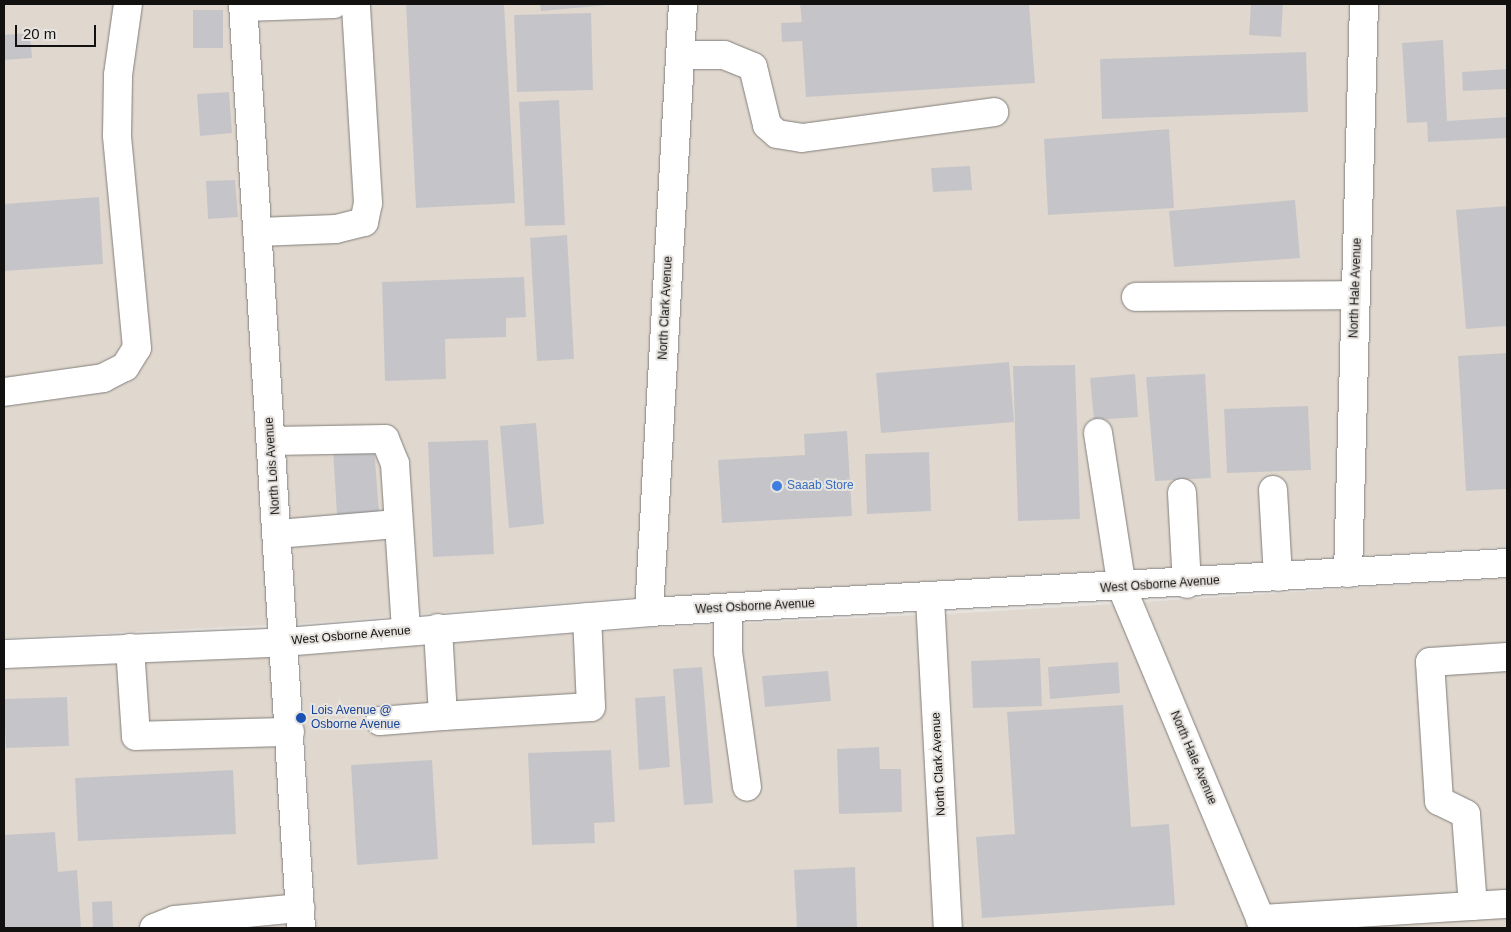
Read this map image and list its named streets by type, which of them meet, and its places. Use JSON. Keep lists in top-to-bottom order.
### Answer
{
  "streets": {
    "street": [
      "North Hale Avenue",
      "North Clark Avenue",
      "North Lois Avenue",
      "West Osborne Avenue"
    ]
  },
  "crossings": [
    ["North Hale Avenue", "West Osborne Avenue"],
    ["North Clark Avenue", "West Osborne Avenue"],
    ["North Lois Avenue", "West Osborne Avenue"]
  ],
  "places": ["Saaab Store", "Lois Avenue @ Osborne Avenue"],
  "scale_bar": "20 m"
}
